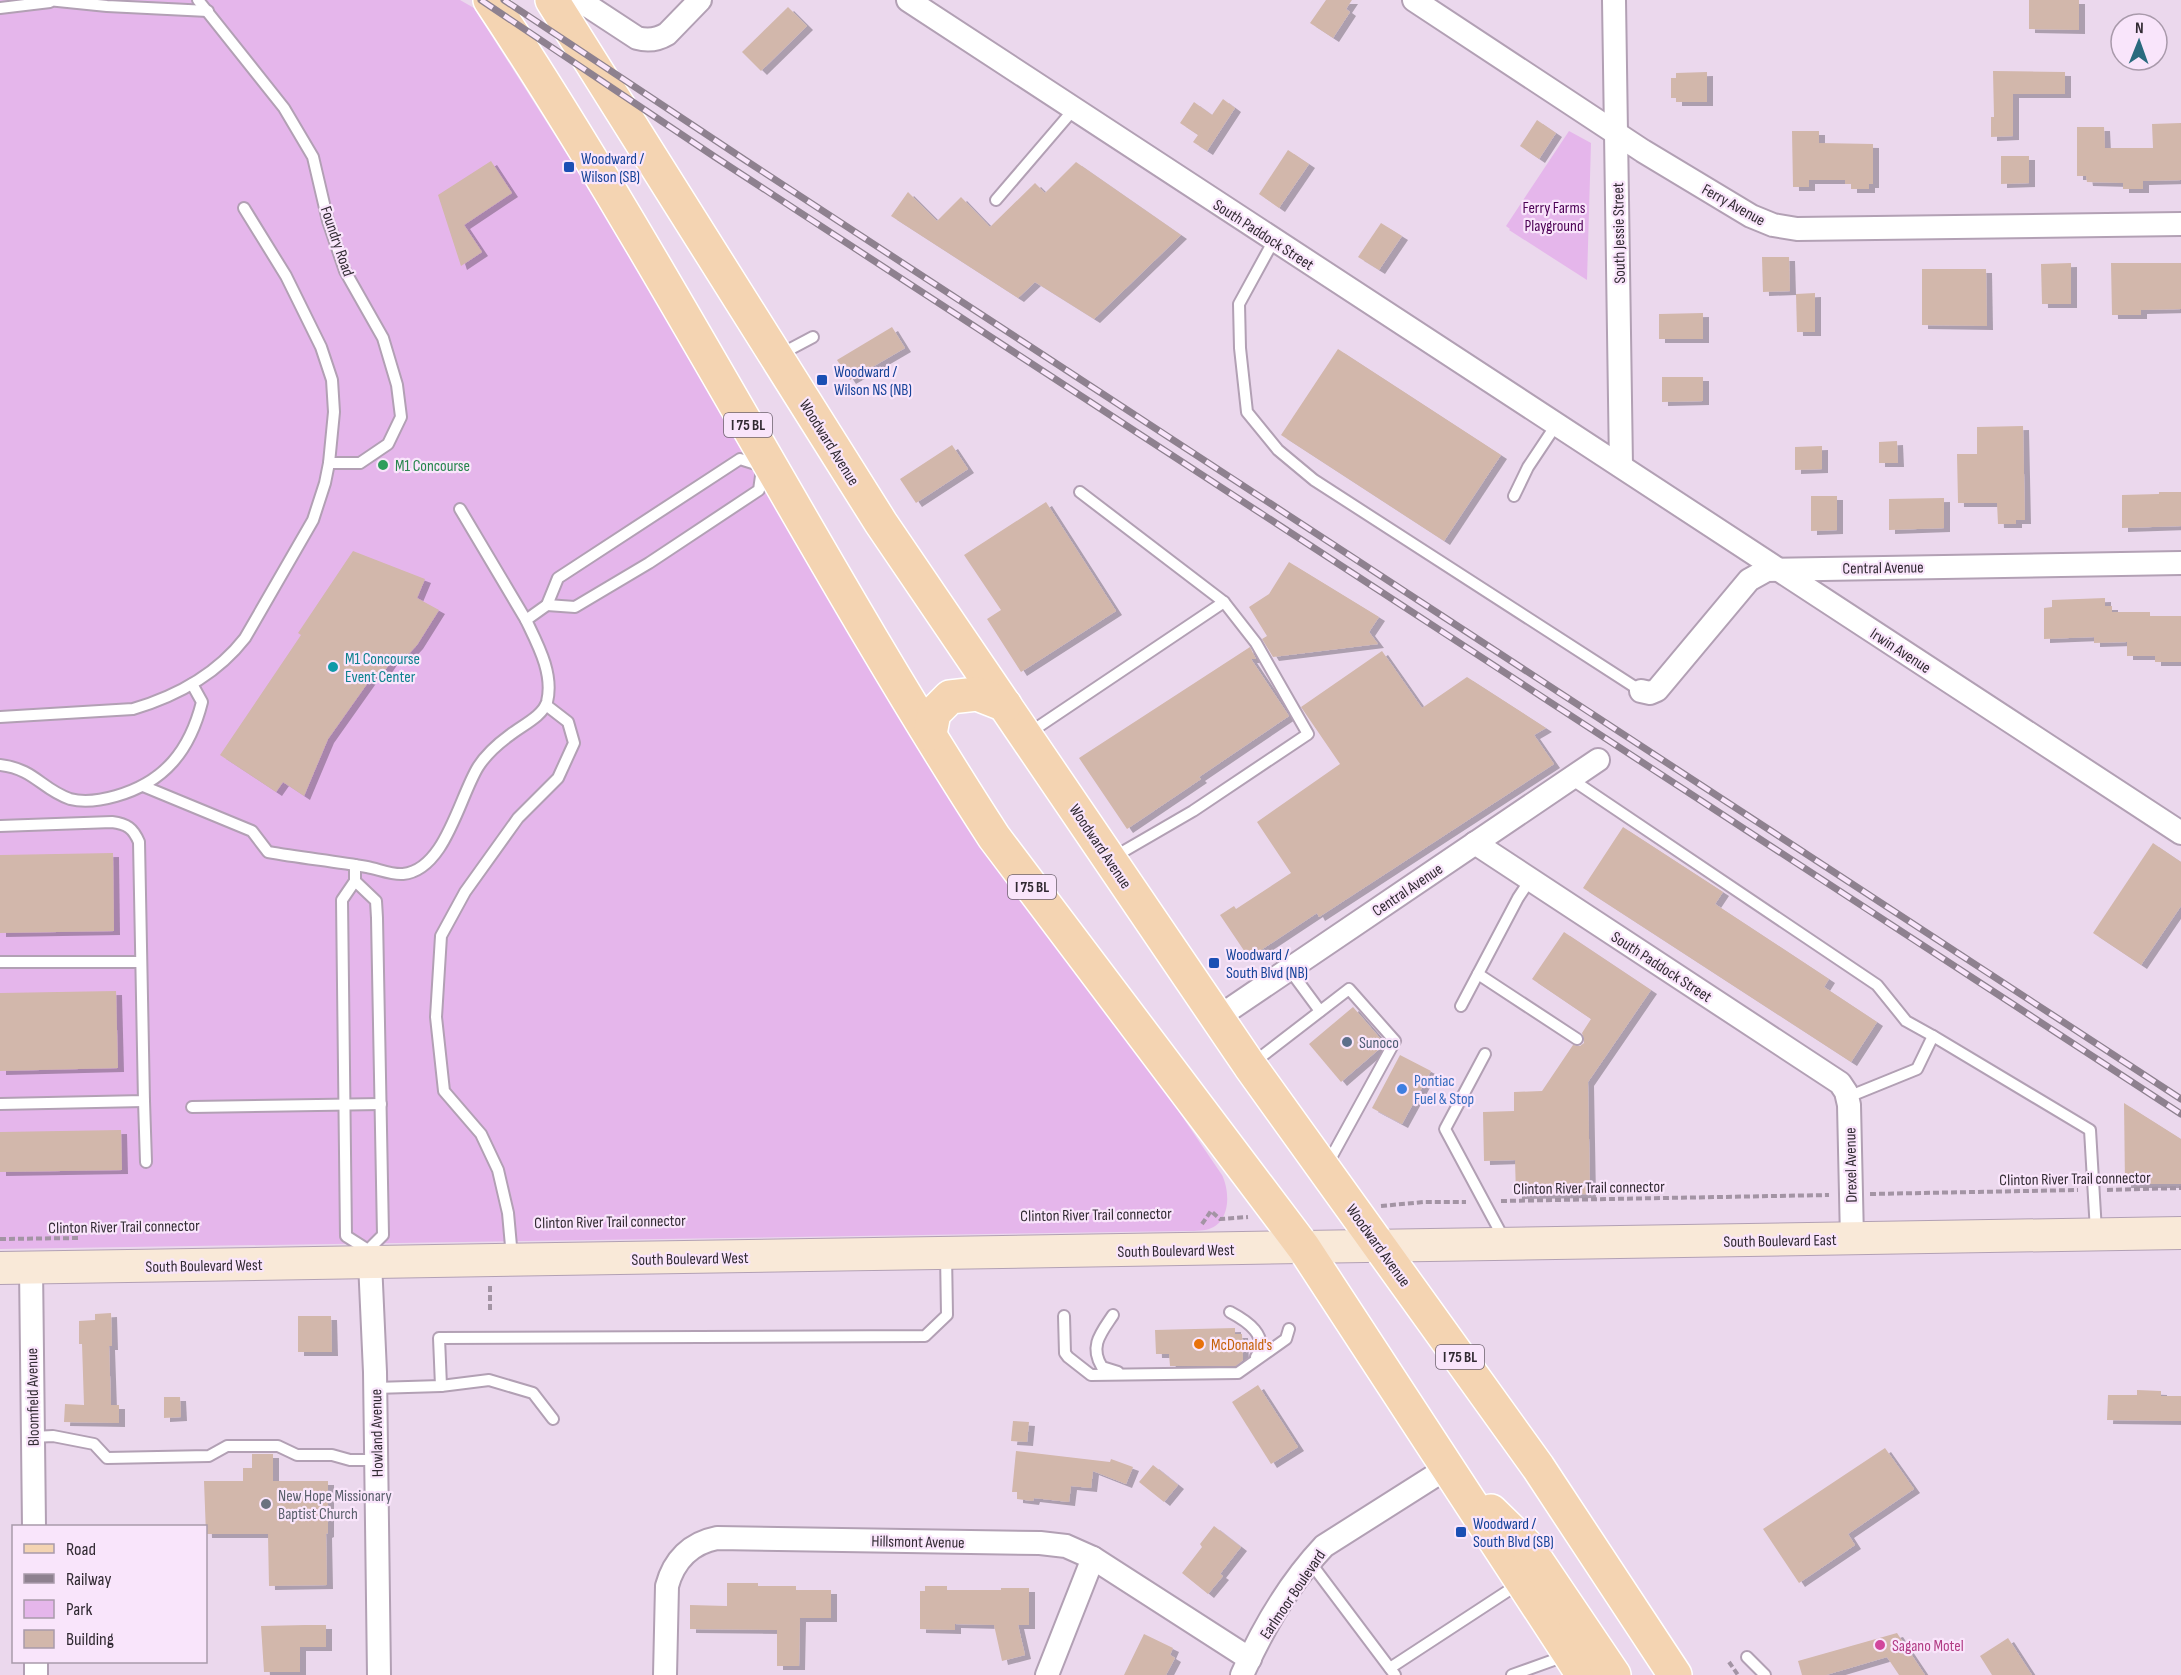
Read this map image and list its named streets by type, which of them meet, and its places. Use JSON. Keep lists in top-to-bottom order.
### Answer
{
  "streets": {
    "main road": ["I 75 BL", "Woodward Avenue"],
    "street": [
      "Ferry Avenue",
      "South Jessie Street",
      "South Paddock Street",
      "Central Avenue",
      "Irwin Avenue",
      "Drexel Avenue",
      "South Boulevard East",
      "South Boulevard West",
      "Bloomfield Avenue",
      "Howland Avenue",
      "Hillsmont Avenue",
      "Earlmoor Boulevard"
    ],
    "lane": ["Foundry Road"],
    "path": ["Clinton River Trail connector"]
  },
  "crossings": [
    ["Ferry Avenue", "South Jessie Street"],
    ["South Jessie Street", "South Paddock Street"],
    ["South Jessie Street", "Irwin Avenue"],
    ["South Paddock Street", "Central Avenue"],
    ["South Paddock Street", "Irwin Avenue"],
    ["South Paddock Street", "Drexel Avenue"],
    ["I 75 BL", "South Boulevard West"],
    ["I 75 BL", "Earlmoor Boulevard"],
    ["Woodward Avenue", "Central Avenue"],
    ["Woodward Avenue", "Clinton River Trail connector"],
    ["Woodward Avenue", "South Boulevard East"],
    ["Woodward Avenue", "South Boulevard West"],
    ["Central Avenue", "Irwin Avenue"],
    ["Drexel Avenue", "Clinton River Trail connector"],
    ["Drexel Avenue", "South Boulevard East"],
    ["South Boulevard East", "South Boulevard West"],
    ["South Boulevard West", "Bloomfield Avenue"],
    ["South Boulevard West", "Howland Avenue"],
    ["Hillsmont Avenue", "Earlmoor Boulevard"]
  ],
  "parks": ["Ferry Farms Playground"],
  "places": {
    "transit": [
      "Woodward / Wilson (SB)",
      "Woodward / Wilson NS (NB)",
      "Woodward / South Blvd (NB)",
      "Woodward / South Blvd (SB)"
    ],
    "other": [
      "M1 Concourse",
      "M1 Concourse Event Center",
      "Sunoco",
      "Pontiac Fuel & Stop",
      "McDonald's",
      "New Hope Missionary Baptist Church",
      "Sagano Motel"
    ]
  },
  "legend": [
    "Road",
    "Railway",
    "Park",
    "Building"
  ],
  "north": "top"
}
